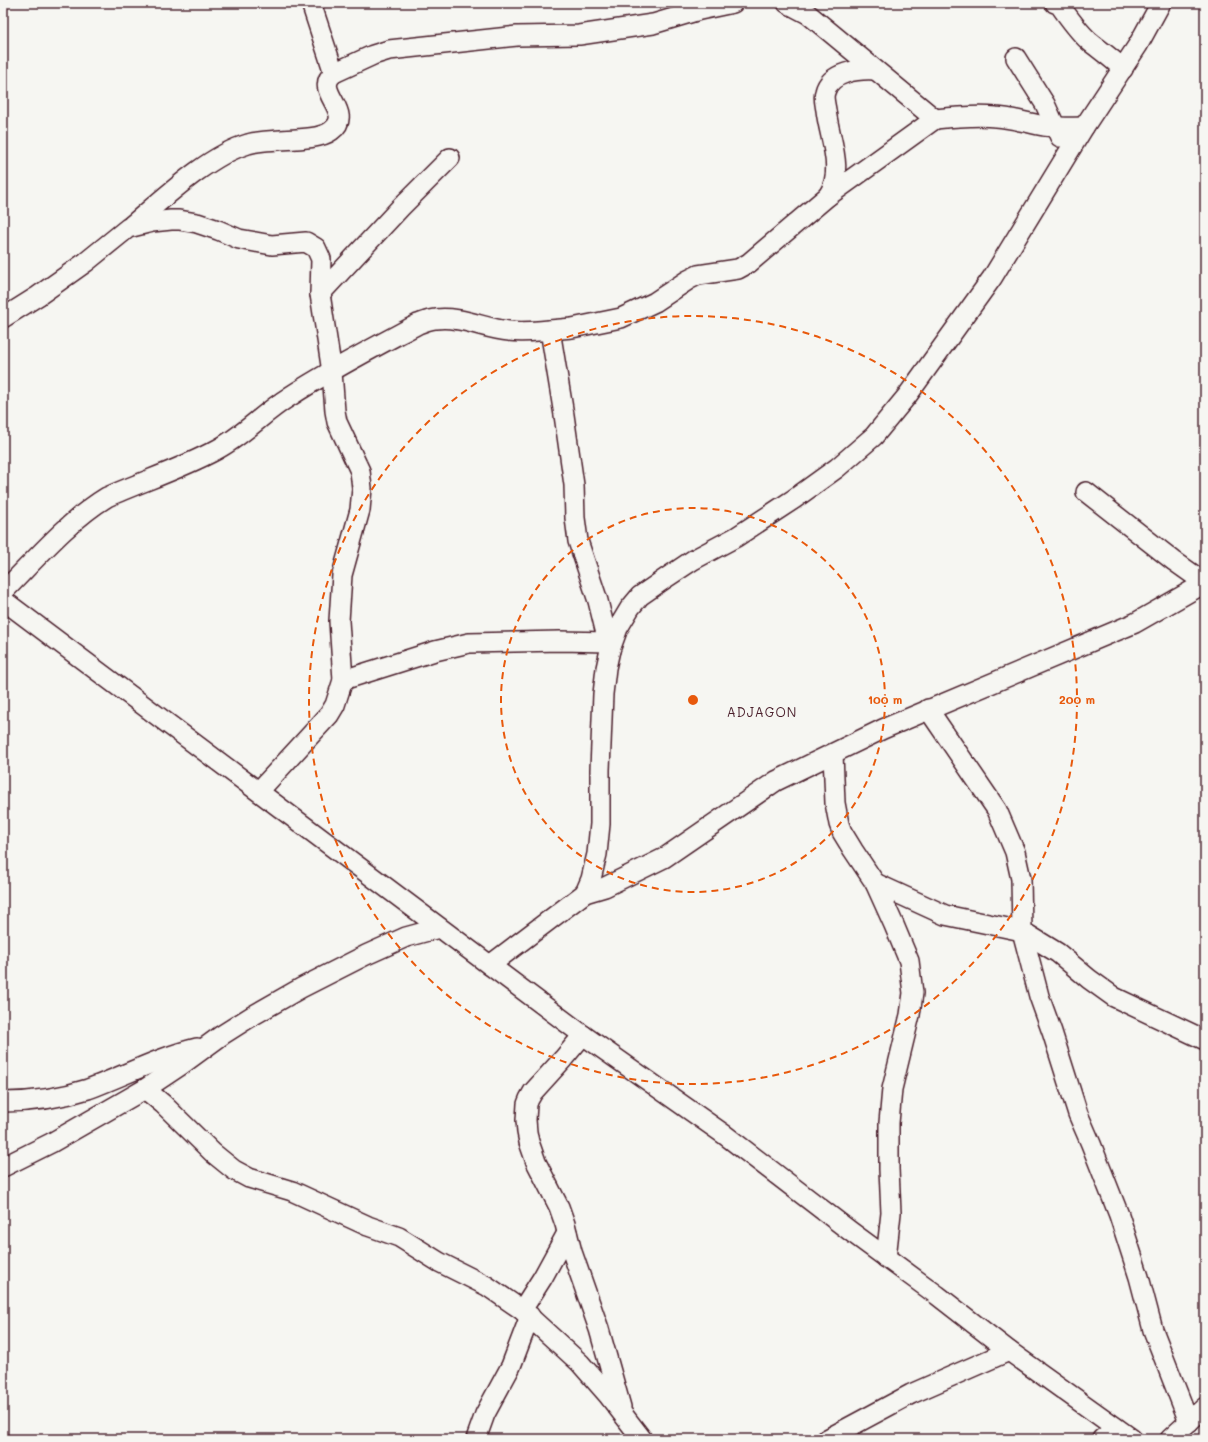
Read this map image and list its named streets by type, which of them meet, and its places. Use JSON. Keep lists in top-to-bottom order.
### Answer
{
  "districts": ["ADJAGON"],
  "rings": ["100 m", "200 m"]
}
